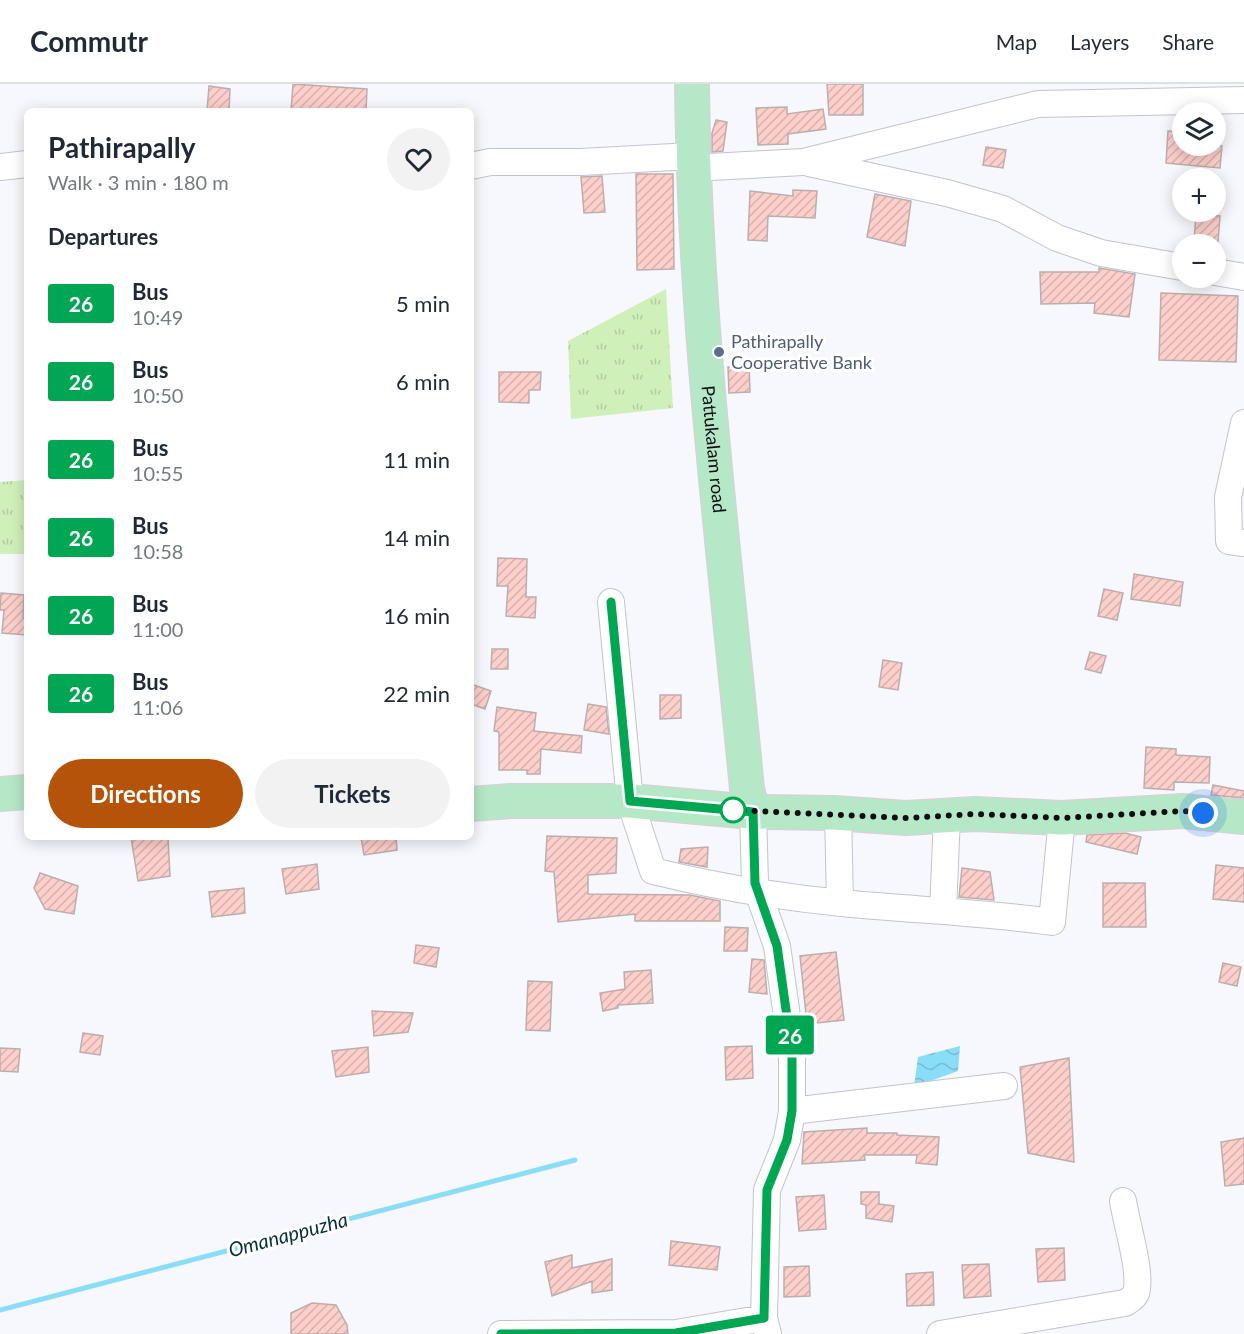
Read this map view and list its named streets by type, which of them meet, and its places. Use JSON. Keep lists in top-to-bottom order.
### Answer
{
  "streets": {
    "main road": ["Pattukalam road"]
  },
  "water": ["Omanappuzha"],
  "places": ["Pathirapally Cooperative Bank"],
  "lines": ["bus line 26"],
  "page": {
    "header": "Commutr",
    "nav": ["Map", "Layers", "Share"],
    "on_map": "26",
    "map_buttons": ["+", "−"],
    "heading": [
      ["Pathirapally", "Walk · 3 min · 180 m"],
      "Departures"
    ],
    "list": [
      {
        "mark": "26",
        "name": "Bus",
        "note": "10:49",
        "value": "5 min"
      },
      {
        "mark": "26",
        "name": "Bus",
        "note": "10:50",
        "value": "6 min"
      },
      {
        "mark": "26",
        "name": "Bus",
        "note": "10:55",
        "value": "11 min"
      },
      {
        "mark": "26",
        "name": "Bus",
        "note": "10:58",
        "value": "14 min"
      },
      {
        "mark": "26",
        "name": "Bus",
        "note": "11:00",
        "value": "16 min"
      },
      {
        "mark": "26",
        "name": "Bus",
        "note": "11:06",
        "value": "22 min"
      }
    ],
    "buttons": ["Directions", "Tickets"]
  }
}
